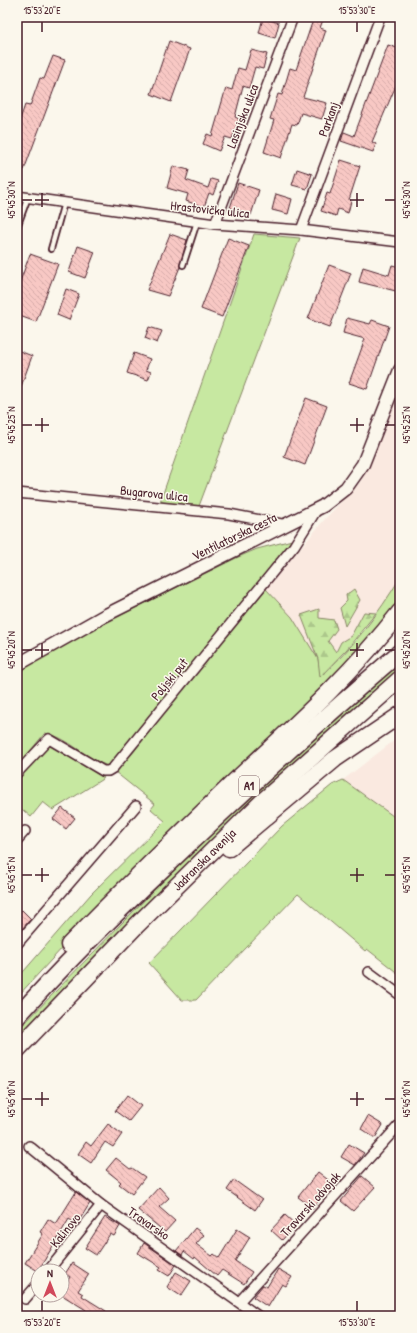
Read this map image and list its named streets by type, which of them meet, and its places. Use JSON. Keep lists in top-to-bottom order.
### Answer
{
  "streets": {
    "highway": ["A1", "Jadranska avenija"],
    "main road": ["Ventilatorska cesta"],
    "street": [
      "Lasinjska ulica",
      "Parkanj",
      "Hrastovička ulica",
      "Bugarova ulica",
      "Poljski put",
      "Travarski odvojak",
      "Travarsko",
      "Kalinovo"
    ]
  },
  "crossings": [
    ["Lasinjska ulica", "Hrastovička ulica"],
    ["Parkanj", "Hrastovička ulica"],
    ["Bugarova ulica", "Ventilatorska cesta"],
    ["Ventilatorska cesta", "Poljski put"],
    ["Travarski odvojak", "Travarsko"],
    ["Travarsko", "Kalinovo"]
  ],
  "north": "top",
  "coordinates": [
    "15°53'20\"E",
    "15°53'30\"E",
    "45°45'30\"N",
    "45°45'25\"N",
    "45°45'20\"N",
    "45°45'15\"N",
    "45°45'10\"N"
  ]
}
